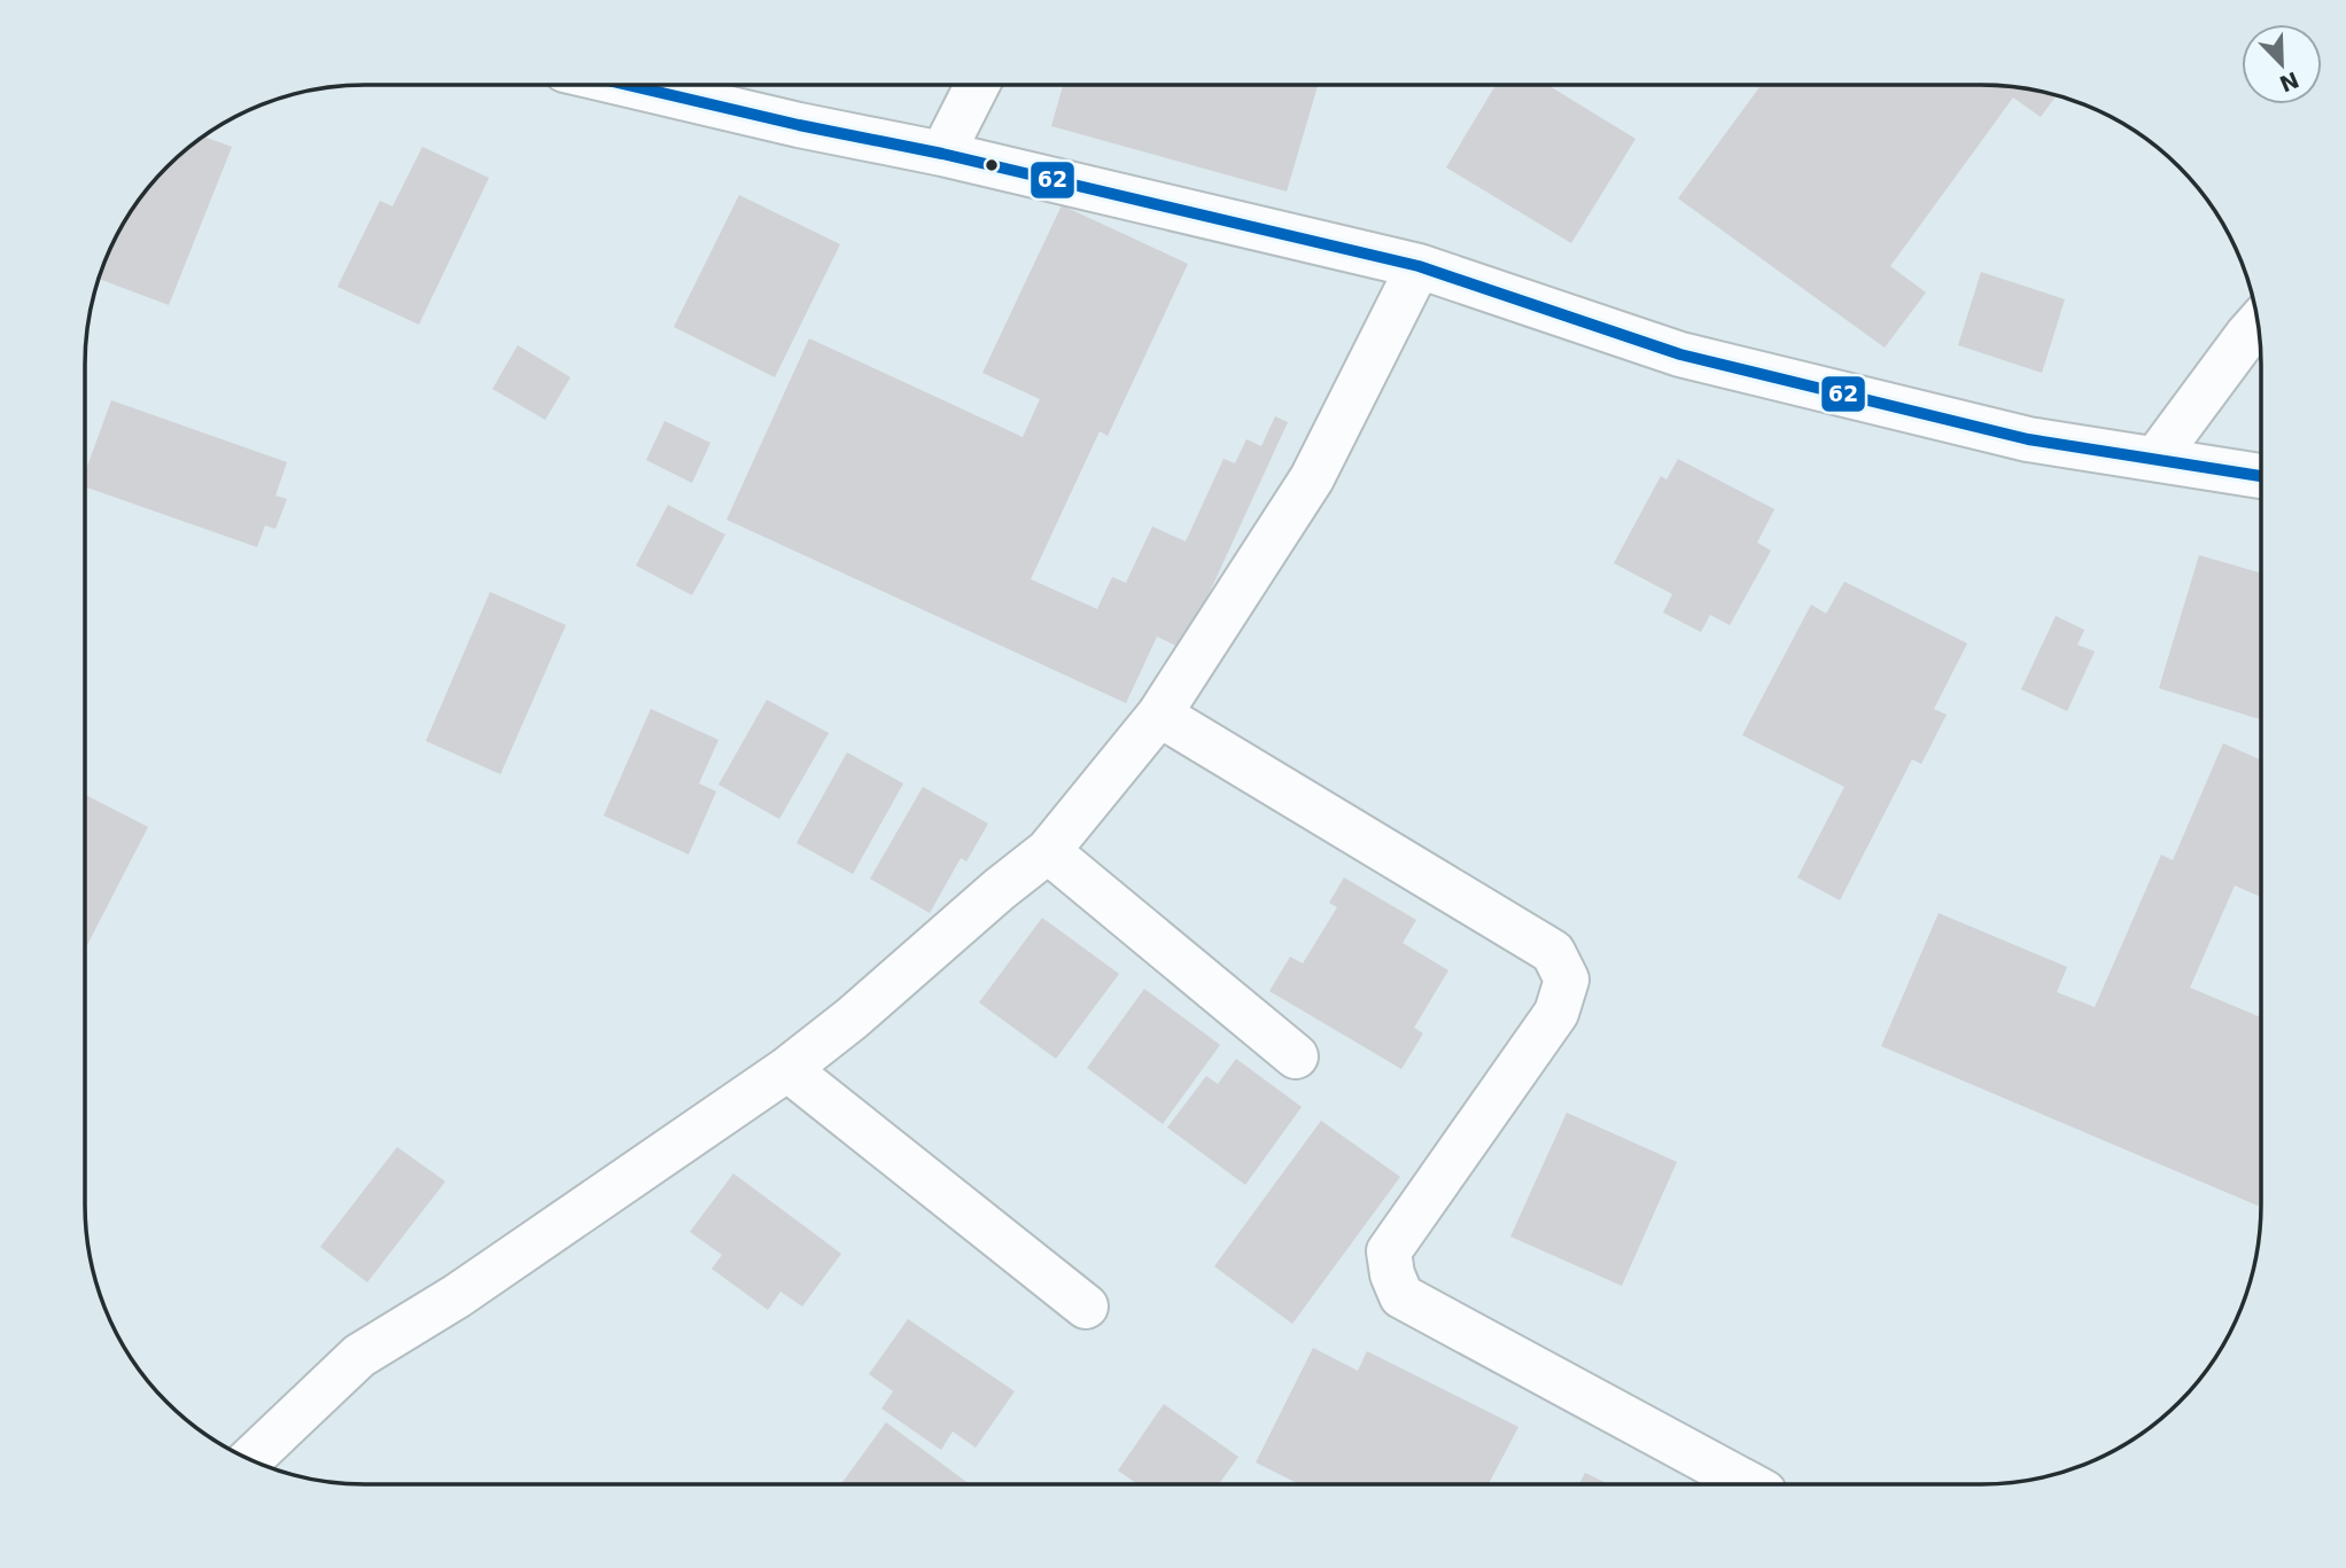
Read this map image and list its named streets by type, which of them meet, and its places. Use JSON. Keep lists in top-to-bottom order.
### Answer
{
  "lines": ["transit line 62"],
  "north": "bottom right"
}
